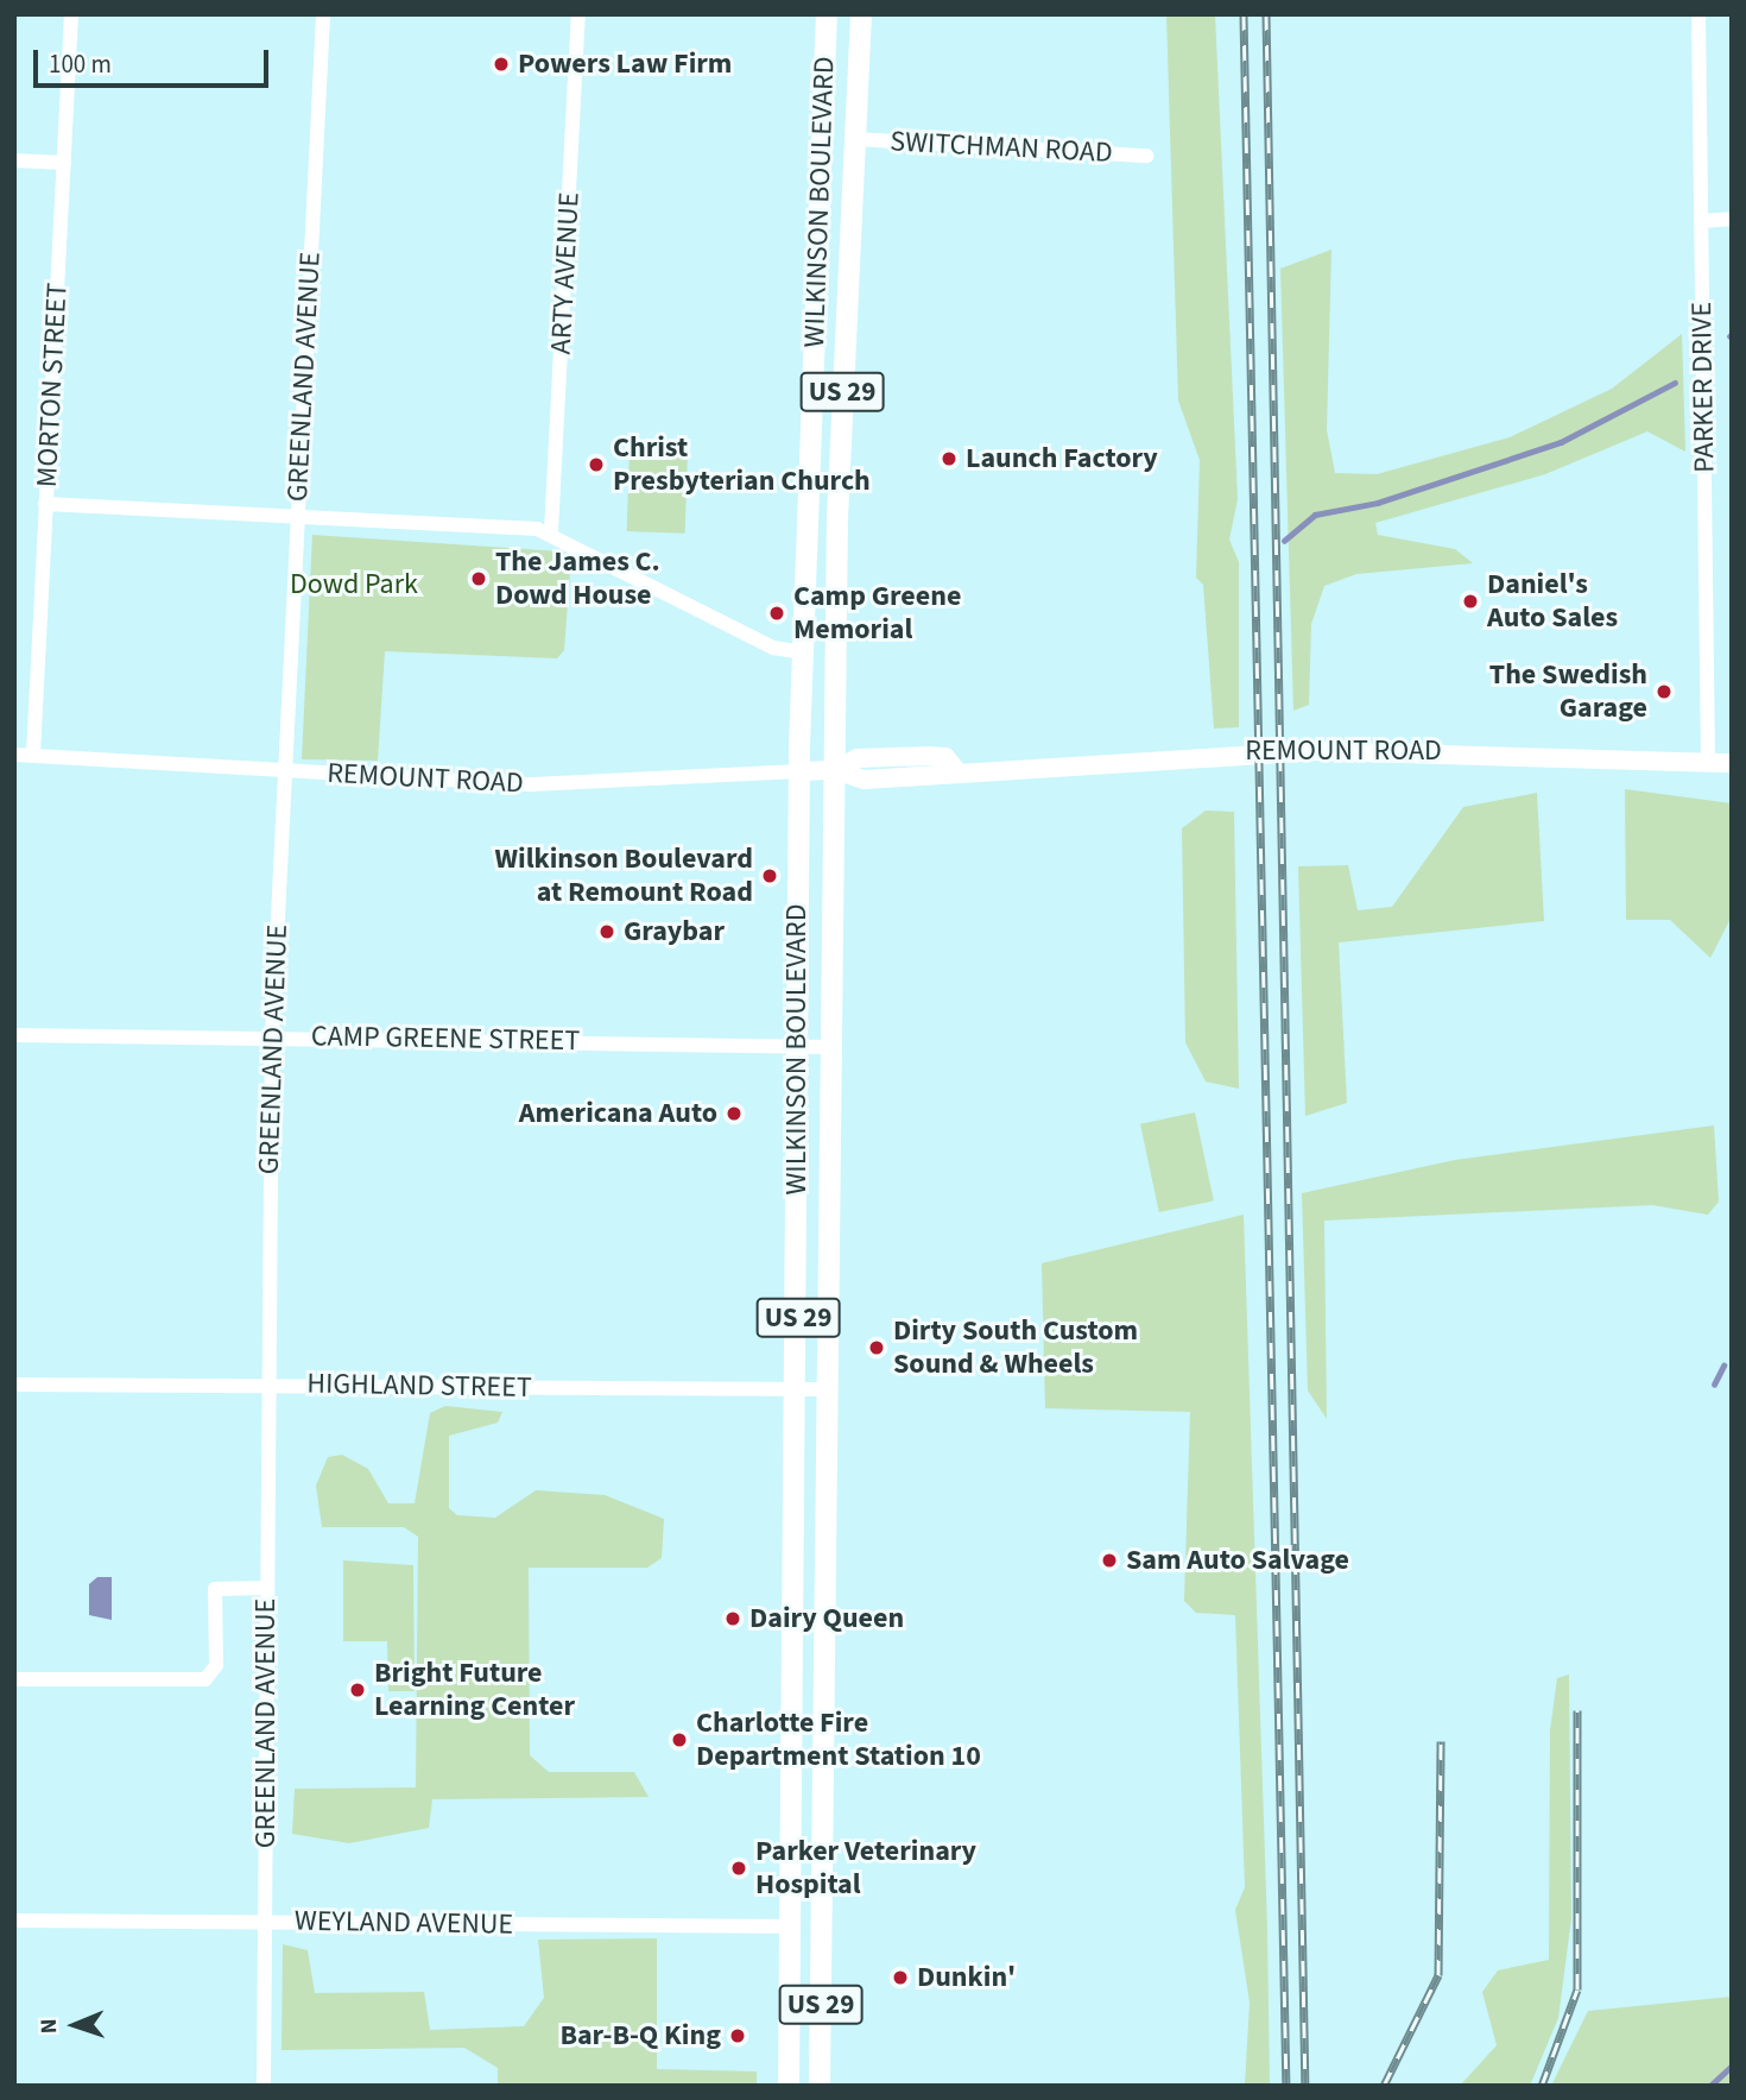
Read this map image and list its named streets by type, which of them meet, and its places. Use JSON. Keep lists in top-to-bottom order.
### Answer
{
  "streets": {
    "main road": ["WILKINSON BOULEVARD", "US 29", "REMOUNT ROAD"],
    "street": [
      "SWITCHMAN ROAD",
      "ARTY AVENUE",
      "GREENLAND AVENUE",
      "MORTON STREET",
      "PARKER DRIVE",
      "CAMP GREENE STREET",
      "HIGHLAND STREET",
      "WEYLAND AVENUE"
    ]
  },
  "crossings": [
    ["SWITCHMAN ROAD", "WILKINSON BOULEVARD"],
    ["WILKINSON BOULEVARD", "REMOUNT ROAD"],
    ["WILKINSON BOULEVARD", "CAMP GREENE STREET"],
    ["WILKINSON BOULEVARD", "HIGHLAND STREET"],
    ["WILKINSON BOULEVARD", "WEYLAND AVENUE"],
    ["GREENLAND AVENUE", "REMOUNT ROAD"],
    ["GREENLAND AVENUE", "CAMP GREENE STREET"],
    ["GREENLAND AVENUE", "HIGHLAND STREET"],
    ["GREENLAND AVENUE", "WEYLAND AVENUE"],
    ["MORTON STREET", "REMOUNT ROAD"],
    ["PARKER DRIVE", "REMOUNT ROAD"]
  ],
  "parks": ["Dowd Park"],
  "places": [
    "Powers Law Firm",
    "Launch Factory",
    "Christ Presbyterian Church",
    "The James C. Dowd House",
    "Daniel's Auto Sales",
    "Camp Greene Memorial",
    "The Swedish Garage",
    "Wilkinson Boulevard at Remount Road",
    "Graybar",
    "Americana Auto",
    "Dirty South Custom Sound & Wheels",
    "Sam Auto Salvage",
    "Dairy Queen",
    "Bright Future Learning Center",
    "Charlotte Fire Department Station 10",
    "Parker Veterinary Hospital",
    "Dunkin'",
    "Bar-B-Q King"
  ],
  "scale_bar": "100 m",
  "north": "left"
}
